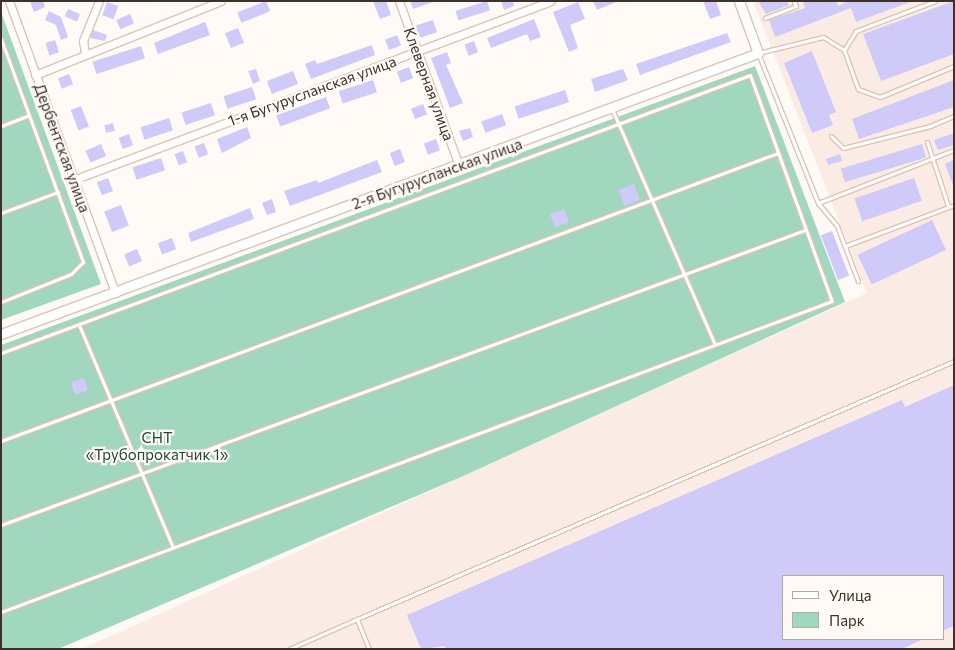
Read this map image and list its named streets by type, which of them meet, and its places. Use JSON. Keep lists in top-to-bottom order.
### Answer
{
  "streets": {
    "street": [
      "Клеверная улица",
      "1-я Бугурусланская улица",
      "Дербентская улица",
      "2-я Бугурусланская улица"
    ]
  },
  "crossings": [
    ["Клеверная улица", "1-я Бугурусланская улица"],
    ["Клеверная улица", "2-я Бугурусланская улица"],
    ["1-я Бугурусланская улица", "Дербентская улица"],
    ["Дербентская улица", "2-я Бугурусланская улица"]
  ],
  "parks": ["СНТ «Трубопрокатчик 1»"],
  "legend": ["Улица", "Парк"]
}
